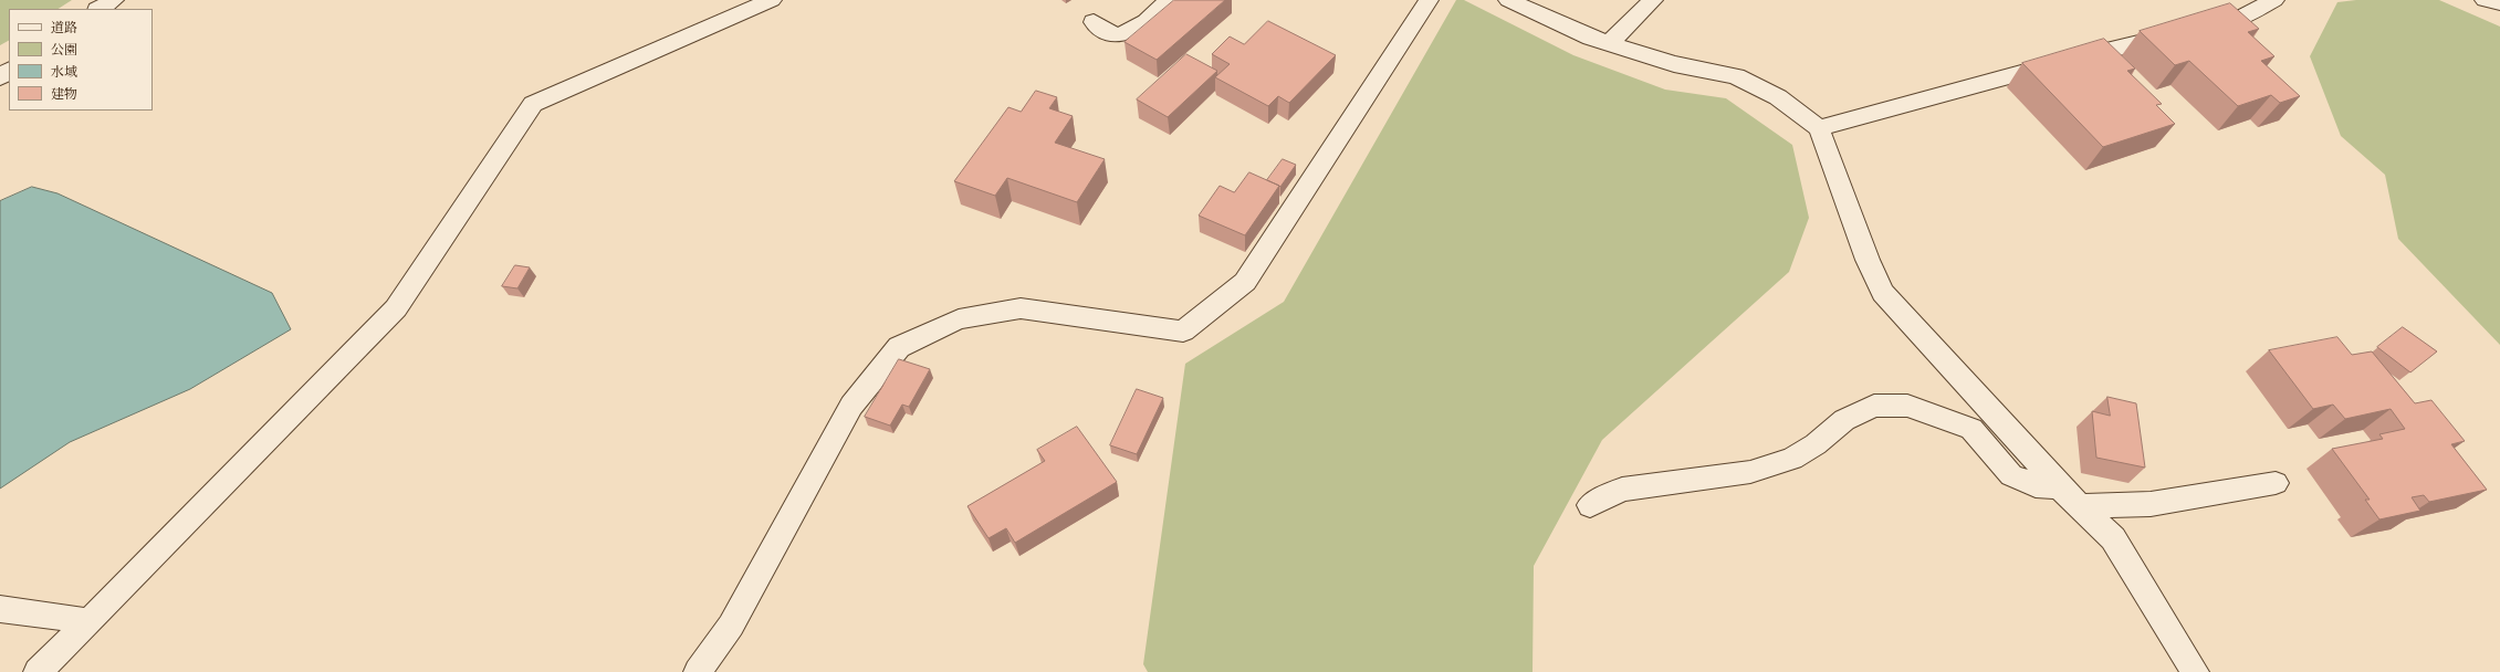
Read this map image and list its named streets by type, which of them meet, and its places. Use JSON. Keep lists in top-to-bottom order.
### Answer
{
  "legend": [
    "道路",
    "公園",
    "水域",
    "建物"
  ]
}
